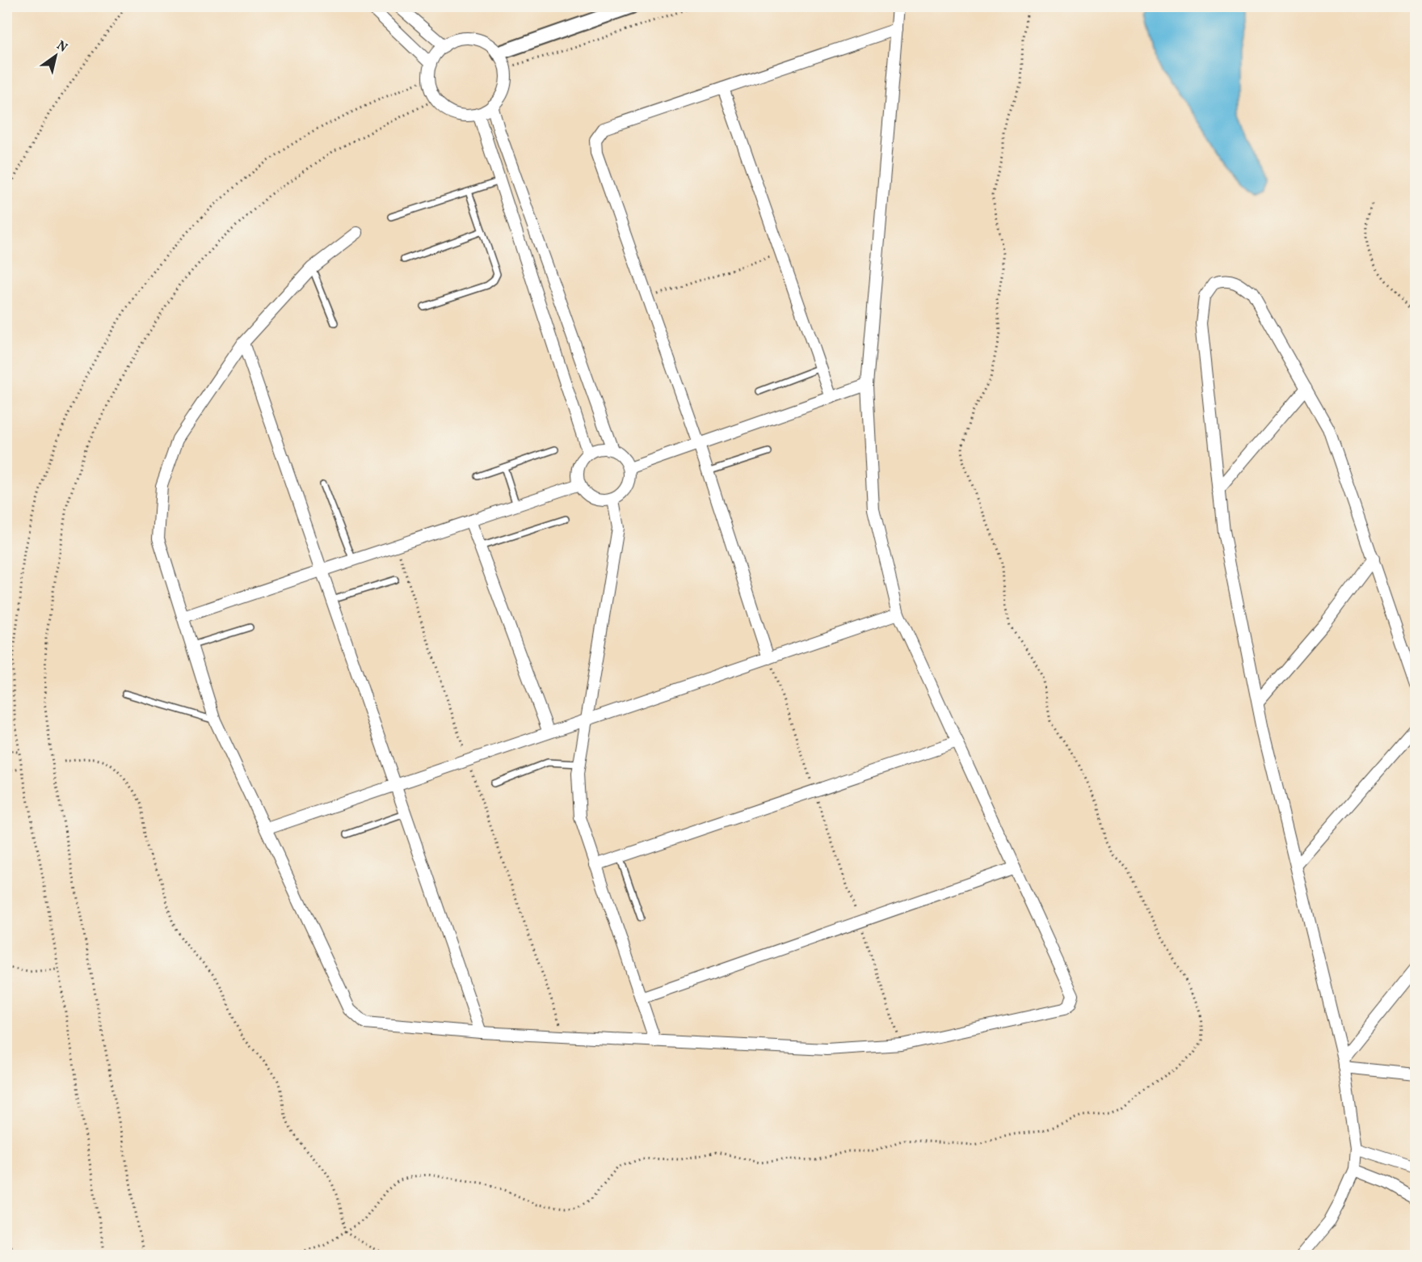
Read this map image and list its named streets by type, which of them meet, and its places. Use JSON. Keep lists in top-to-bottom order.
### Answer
{
  "north": "top right"
}
